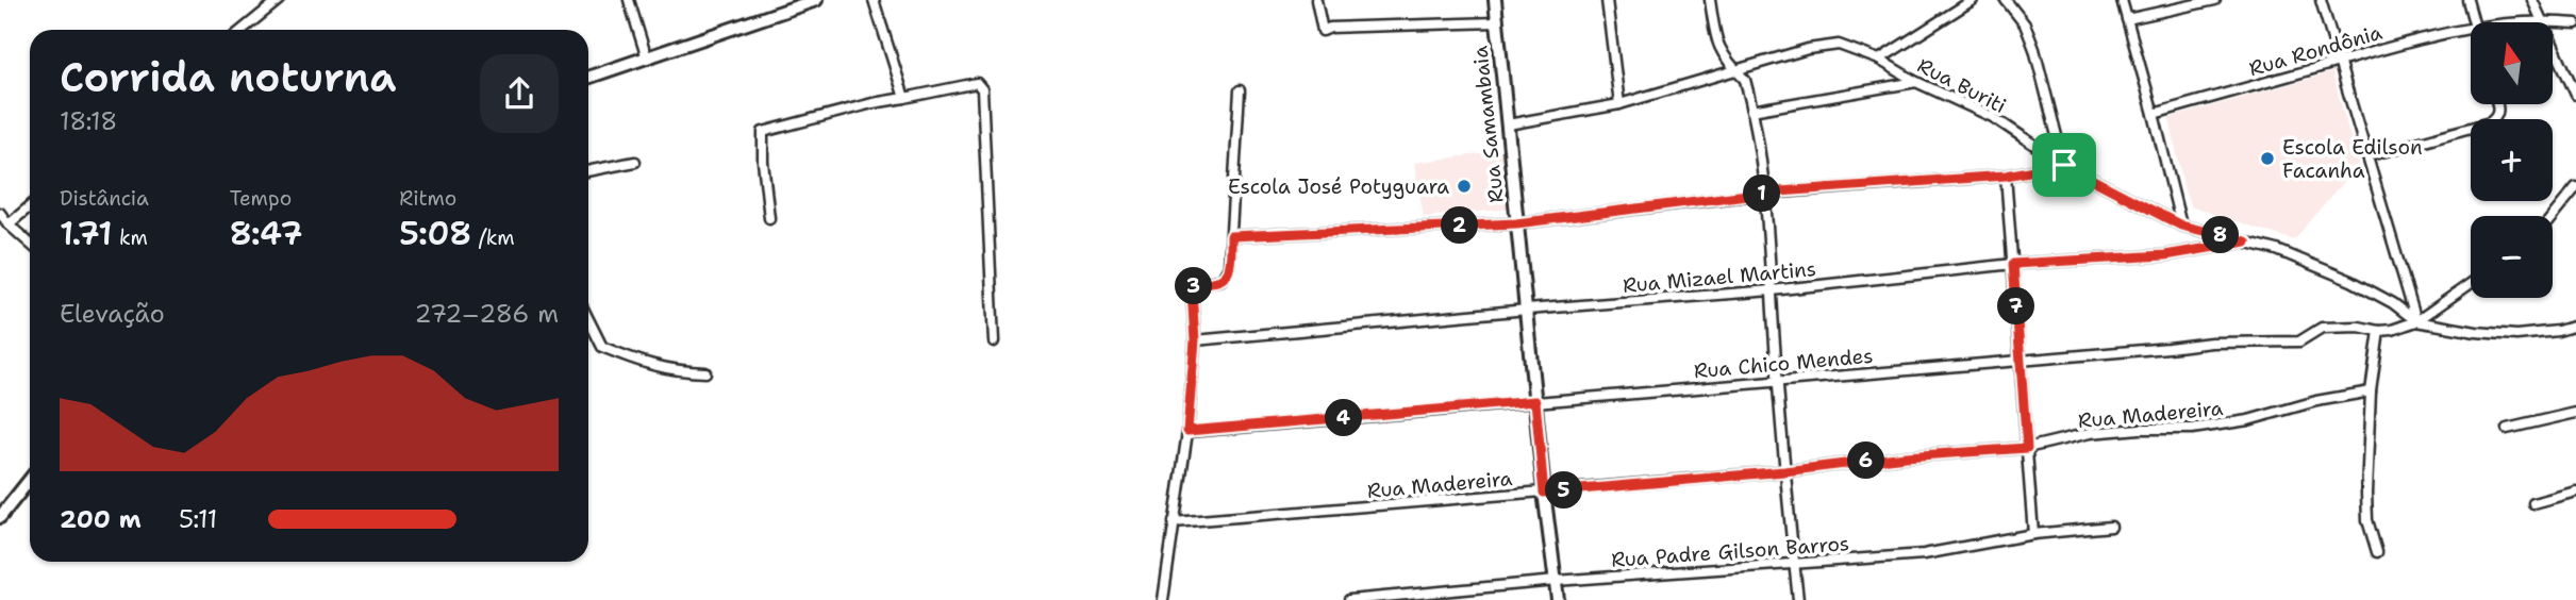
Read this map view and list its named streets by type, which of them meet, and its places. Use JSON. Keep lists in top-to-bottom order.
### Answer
{
  "streets": {
    "street": [
      "Rua Rondônia",
      "Rua Buriti",
      "Rua Samambaia",
      "Rua Mizael Martins",
      "Rua Chico Mendes",
      "Rua Madereira",
      "Rua Padre Gilson Barros"
    ]
  },
  "crossings": [
    ["Rua Buriti", "Rua Samambaia"],
    ["Rua Buriti", "Rua Mizael Martins"],
    ["Rua Samambaia", "Rua Mizael Martins"],
    ["Rua Samambaia", "Rua Chico Mendes"],
    ["Rua Samambaia", "Rua Madereira"],
    ["Rua Samambaia", "Rua Padre Gilson Barros"]
  ],
  "places": ["Escola Edilson Facanha", "Escola José Potyguara"],
  "north": "top",
  "page": {
    "map_buttons": ["+", "−"],
    "heading": ["Corrida noturna", "18:18"],
    "stats": [
      ["Distância", "1.71 km"],
      ["Tempo", "8:47"],
      ["Ritmo", "5:08 /km"]
    ],
    "pins": [
      "1",
      "2",
      "8",
      "3",
      "7",
      "4",
      "6",
      "5"
    ],
    "chart": ["Elevação", "272–286 m"],
    "list": [
      {
        "name": "200 m",
        "note": "5:11"
      }
    ]
  }
}
